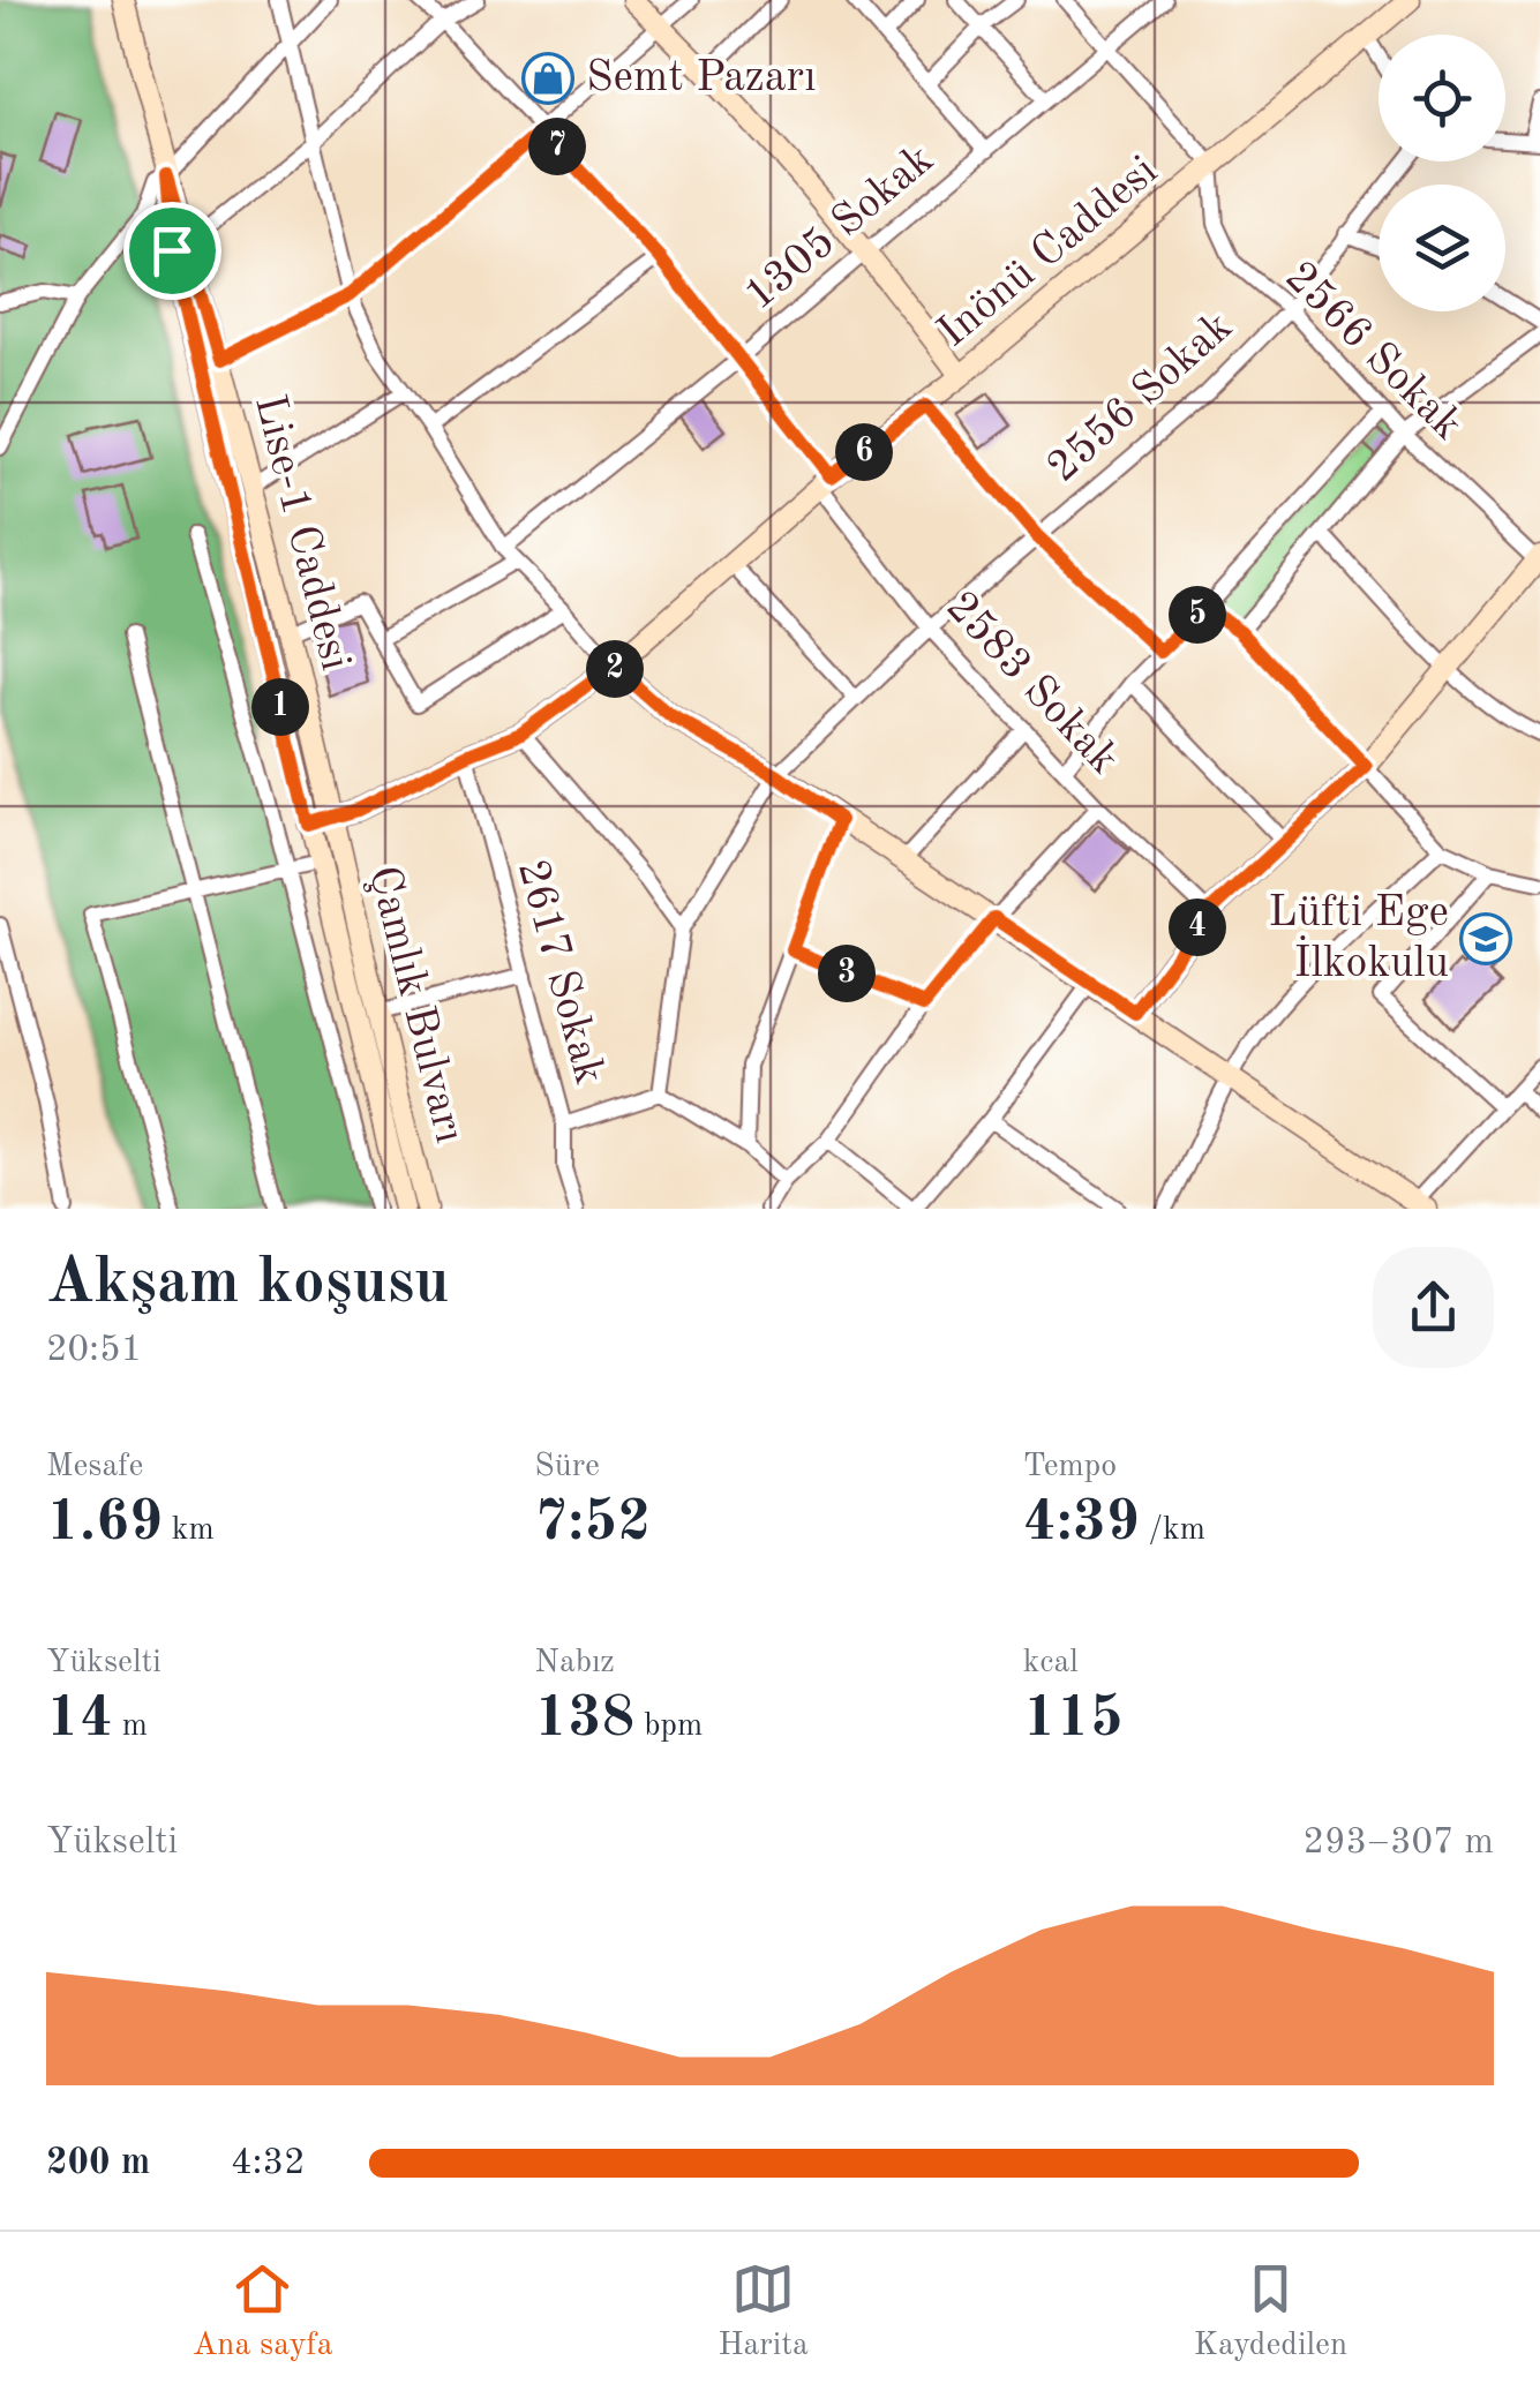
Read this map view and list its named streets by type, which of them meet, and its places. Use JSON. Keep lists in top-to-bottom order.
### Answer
{
  "streets": {
    "street": [
      "1305 Sokak",
      "Inönü Caddesi",
      "2566 Sokak",
      "2556 Sokak",
      "Lise-1 Caddesi",
      "2583 Sokak",
      "2617 Sokak",
      "Çamlık Bulvarı"
    ]
  },
  "crossings": [
    ["1305 Sokak", "2583 Sokak"],
    ["Inönü Caddesi", "2566 Sokak"],
    ["Inönü Caddesi", "Lise-1 Caddesi"],
    ["Inönü Caddesi", "2583 Sokak"],
    ["Inönü Caddesi", "2617 Sokak"],
    ["Inönü Caddesi", "Çamlık Bulvarı"],
    ["2566 Sokak", "2556 Sokak"],
    ["2556 Sokak", "2583 Sokak"],
    ["Lise-1 Caddesi", "Çamlık Bulvarı"]
  ],
  "places": {
    "shop": ["Semt Pazarı"],
    "school or university": ["Lüfti Ege İlkokulu"]
  },
  "page": {
    "pins": [
      "7",
      "6",
      "5",
      "2",
      "1",
      "4",
      "3"
    ],
    "heading": ["Akşam koşusu", "20:51"],
    "stats": [
      ["Mesafe", "1.69 km"],
      ["Süre", "7:52"],
      ["Tempo", "4:39 /km"],
      ["Yükselti", "14 m"],
      ["Nabız", "138 bpm"],
      ["kcal", "115"]
    ],
    "chart": ["Yükselti", "293–307 m"],
    "list": [
      {
        "name": "200 m",
        "note": "4:32"
      }
    ],
    "tabs": ["Ana sayfa", "Harita", "Kaydedilen"]
  }
}
